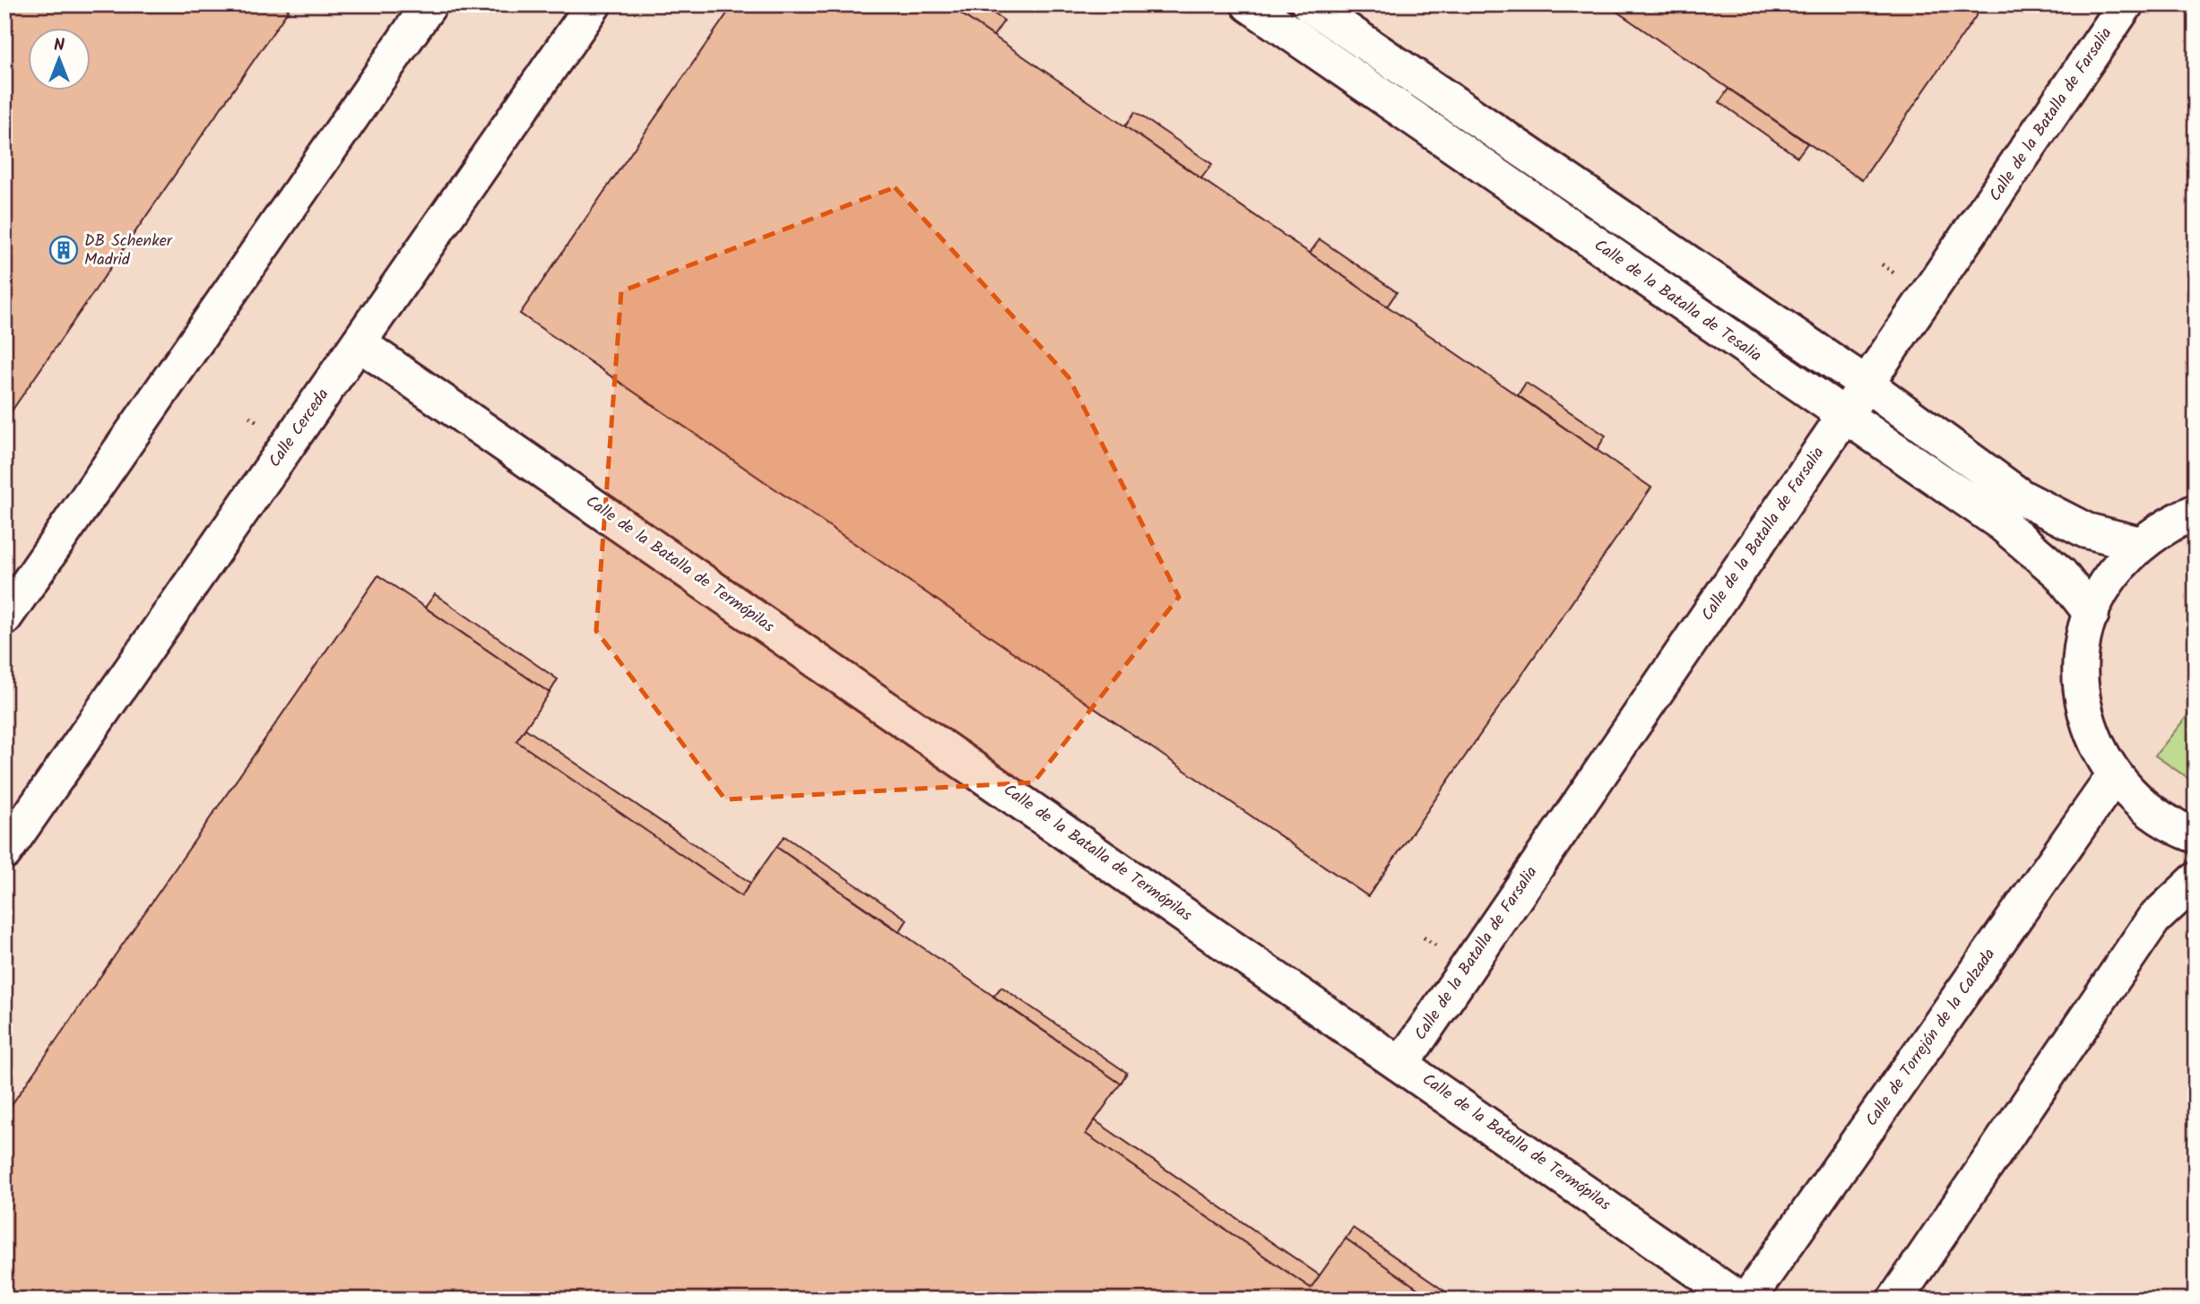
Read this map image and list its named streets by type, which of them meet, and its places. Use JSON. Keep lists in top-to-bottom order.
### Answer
{
  "streets": {
    "street": [
      "Calle de la Batalla de Farsalia",
      "Calle de la Batalla de Tesalia",
      "Calle Cerceda",
      "Calle de la Batalla de Termópilas",
      "Calle de Torrejón de la Calzada"
    ]
  },
  "crossings": [
    ["Calle de la Batalla de Farsalia", "Calle de la Batalla de Tesalia"],
    ["Calle de la Batalla de Farsalia", "Calle de la Batalla de Termópilas"],
    ["Calle Cerceda", "Calle de la Batalla de Termópilas"]
  ],
  "places": {
    "building": ["DB Schenker Madrid"]
  },
  "north": "top"
}
